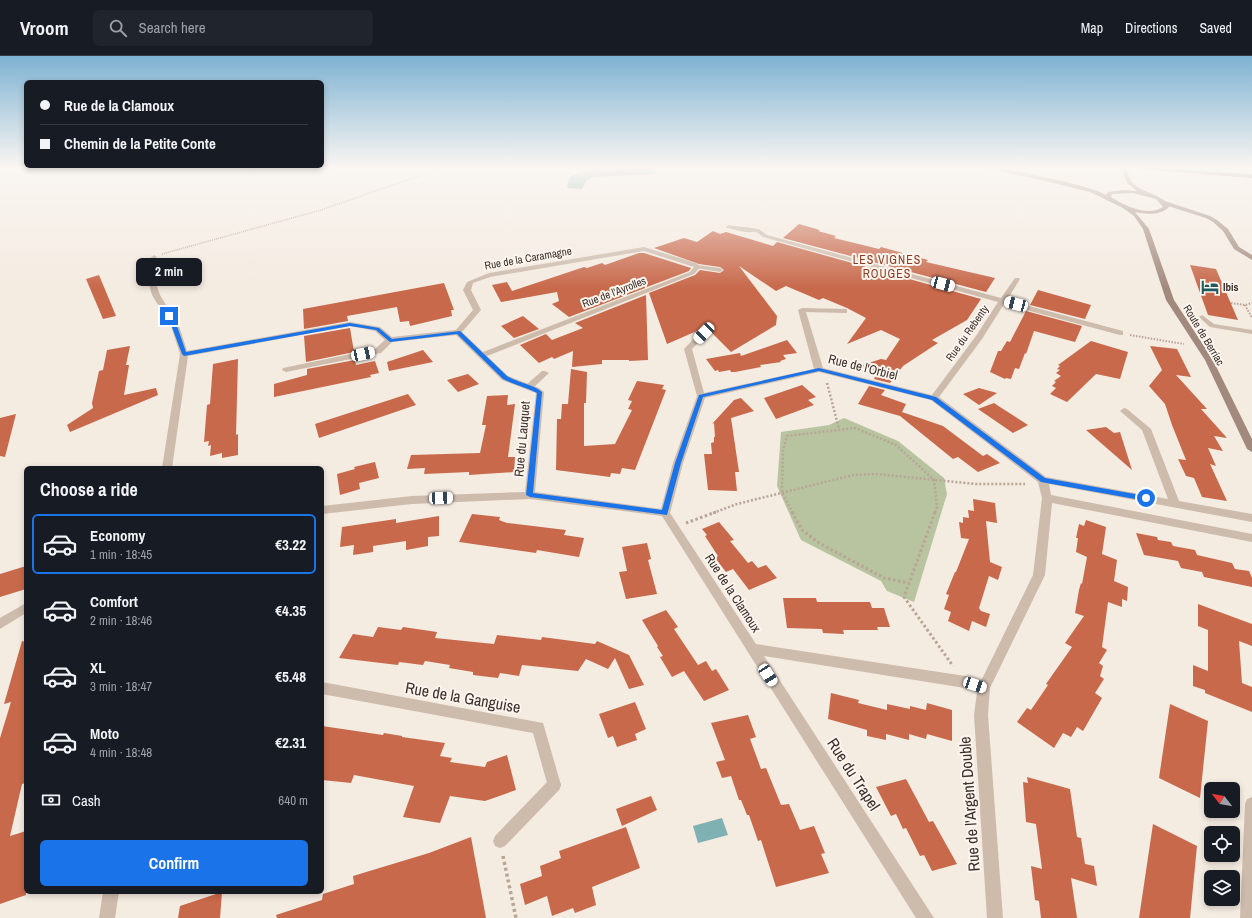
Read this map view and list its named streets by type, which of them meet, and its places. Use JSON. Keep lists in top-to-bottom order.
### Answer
{
  "streets": {
    "main road": ["Route de Berriac"],
    "street": [
      "Rue de la Caramagne",
      "Rue de l'Ayrolles",
      "Rue du Rebenty",
      "Rue de l'Orbiel",
      "Rue du Lauquet",
      "Rue de la Clamoux",
      "Rue de la Ganguise",
      "Rue du Trapel",
      "Rue de l'Argent Double"
    ]
  },
  "crossings": [
    ["Rue de la Caramagne", "Rue de l'Ayrolles"],
    ["Rue de l'Ayrolles", "Rue du Lauquet"],
    ["Rue du Rebenty", "Rue de l'Orbiel"],
    ["Rue de la Clamoux", "Rue du Trapel"],
    ["Rue de la Clamoux", "Rue de l'Argent Double"]
  ],
  "districts": ["LES VIGNES ROUGES"],
  "places": {
    "hotel": ["Ibis"]
  },
  "north": "top left",
  "page": {
    "header": "Vroom",
    "search": "Search here",
    "nav": ["Map", "Directions", "Saved"],
    "banner": ["Rue de la Clamoux", "Chemin de la Petite Conte"],
    "bubble": "2 min",
    "heading": "Choose a ride",
    "list": [
      {
        "name": "Economy",
        "note": "1 min · 18:45",
        "value": "€3.22"
      },
      {
        "name": "Comfort",
        "note": "2 min · 18:46",
        "value": "€4.35"
      },
      {
        "name": "XL",
        "note": "3 min · 18:47",
        "value": "€5.48"
      },
      {
        "name": "Moto",
        "note": "4 min · 18:48",
        "value": "€2.31"
      }
    ],
    "pay": ["Cash", "640 m"],
    "buttons": "Confirm"
  }
}
